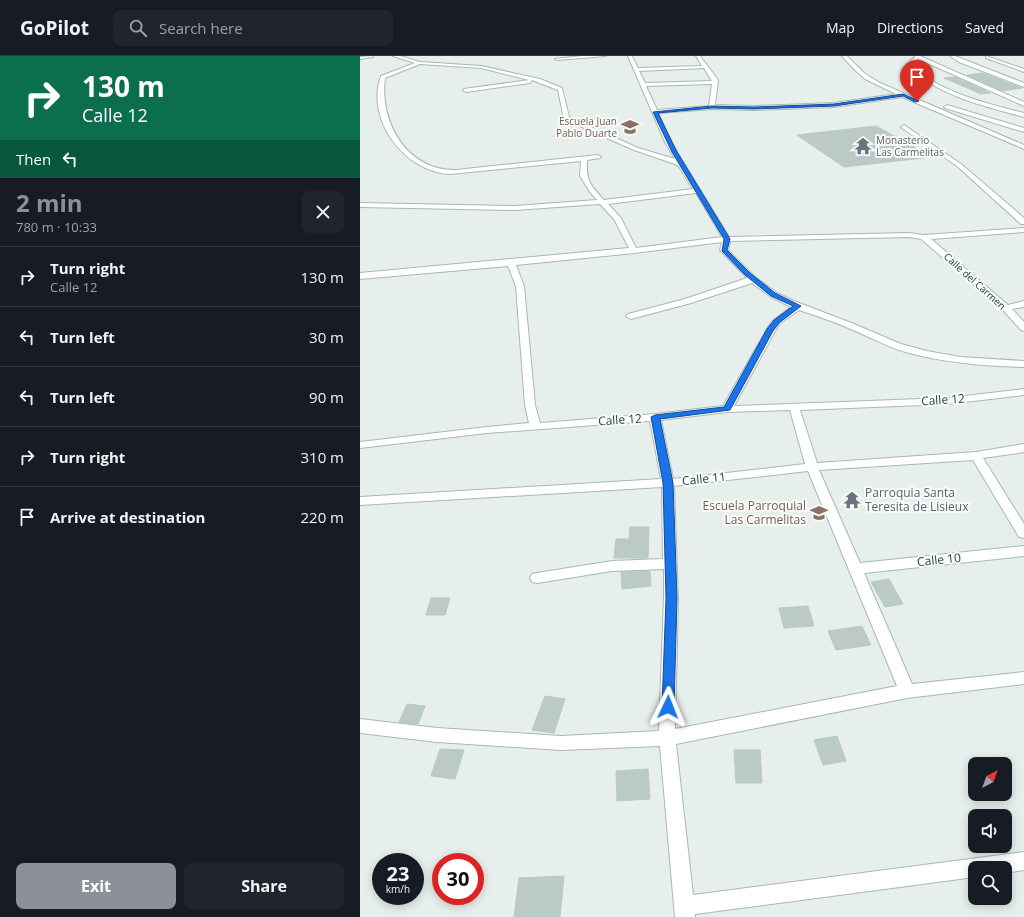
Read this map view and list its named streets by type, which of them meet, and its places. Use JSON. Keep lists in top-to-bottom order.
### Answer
{
  "streets": {
    "street": [
      "Calle del Carmen",
      "Calle 12",
      "Calle 11",
      "Calle 10"
    ]
  },
  "places": {
    "school or university": ["Escuela Juan Pablo Duarte", "Escuela Parroquial Las Carmelitas"],
    "temple": ["Monasterio Las Carmelitas", "Parroquia Santa Teresita de Lisieux"]
  },
  "north": "top right",
  "page": {
    "header": "GoPilot",
    "search": "Search here",
    "nav": ["Map", "Directions", "Saved"],
    "turn": ["130 m", "Calle 12"],
    "then": "Then",
    "heading": ["2 min", "780 m · 10:33"],
    "list": [
      {
        "name": "Turn right",
        "note": "Calle 12",
        "value": "130 m"
      },
      {
        "name": "Turn left",
        "value": "30 m"
      },
      {
        "name": "Turn left",
        "value": "90 m"
      },
      {
        "name": "Turn right",
        "value": "310 m"
      },
      {
        "name": "Arrive at destination",
        "value": "220 m"
      }
    ],
    "speed": "23 km/h",
    "limit": "30",
    "buttons": ["Exit", "Share"]
  }
}
